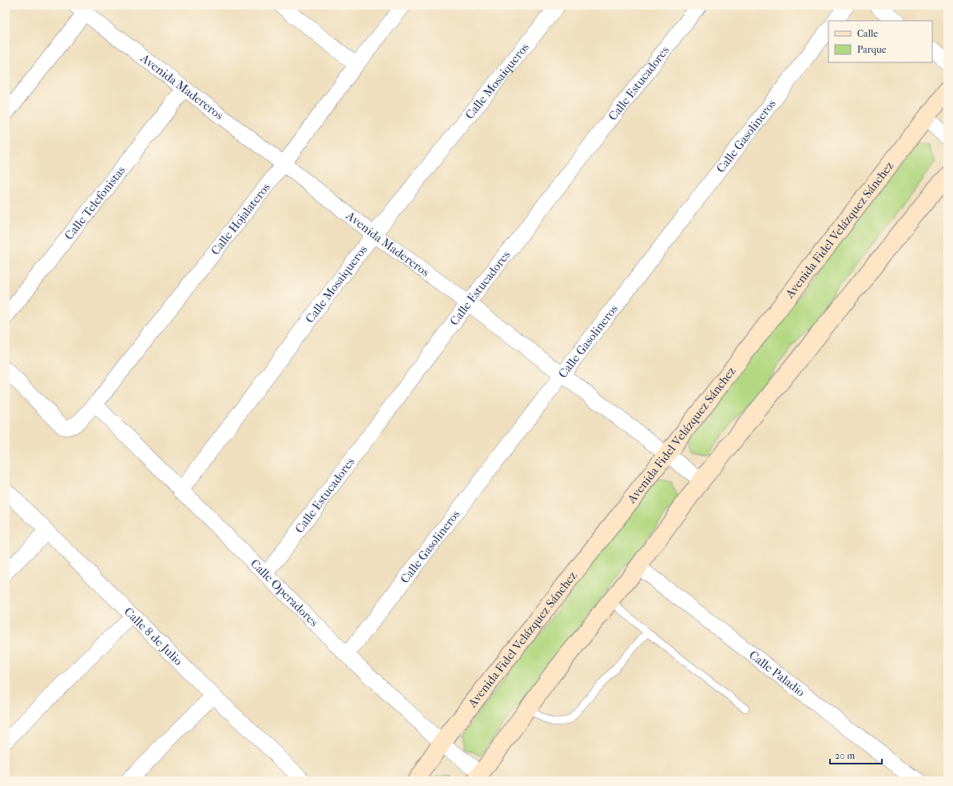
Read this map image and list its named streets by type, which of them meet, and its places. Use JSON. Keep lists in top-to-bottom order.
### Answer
{
  "streets": {
    "main road": ["Avenida Fidel Velázquez Sánchez"],
    "street": [
      "Calle Mosaiqueros",
      "Calle Estucadores",
      "Avenida Madereros",
      "Calle Gasolineros",
      "Calle Telefonistas",
      "Calle Hojalateros",
      "Calle Operadores",
      "Calle 8 de Julio",
      "Calle Paladio"
    ]
  },
  "crossings": [
    ["Calle Mosaiqueros", "Avenida Madereros"],
    ["Calle Mosaiqueros", "Calle Operadores"],
    ["Calle Estucadores", "Avenida Madereros"],
    ["Calle Estucadores", "Calle Operadores"],
    ["Avenida Madereros", "Calle Gasolineros"],
    ["Avenida Madereros", "Calle Telefonistas"],
    ["Avenida Madereros", "Calle Hojalateros"],
    ["Avenida Madereros", "Avenida Fidel Velázquez Sánchez"],
    ["Calle Gasolineros", "Calle Operadores"],
    ["Calle Hojalateros", "Calle Operadores"],
    ["Avenida Fidel Velázquez Sánchez", "Calle Operadores"]
  ],
  "legend": ["Calle", "Parque"],
  "scale_bar": "20 m"
}
